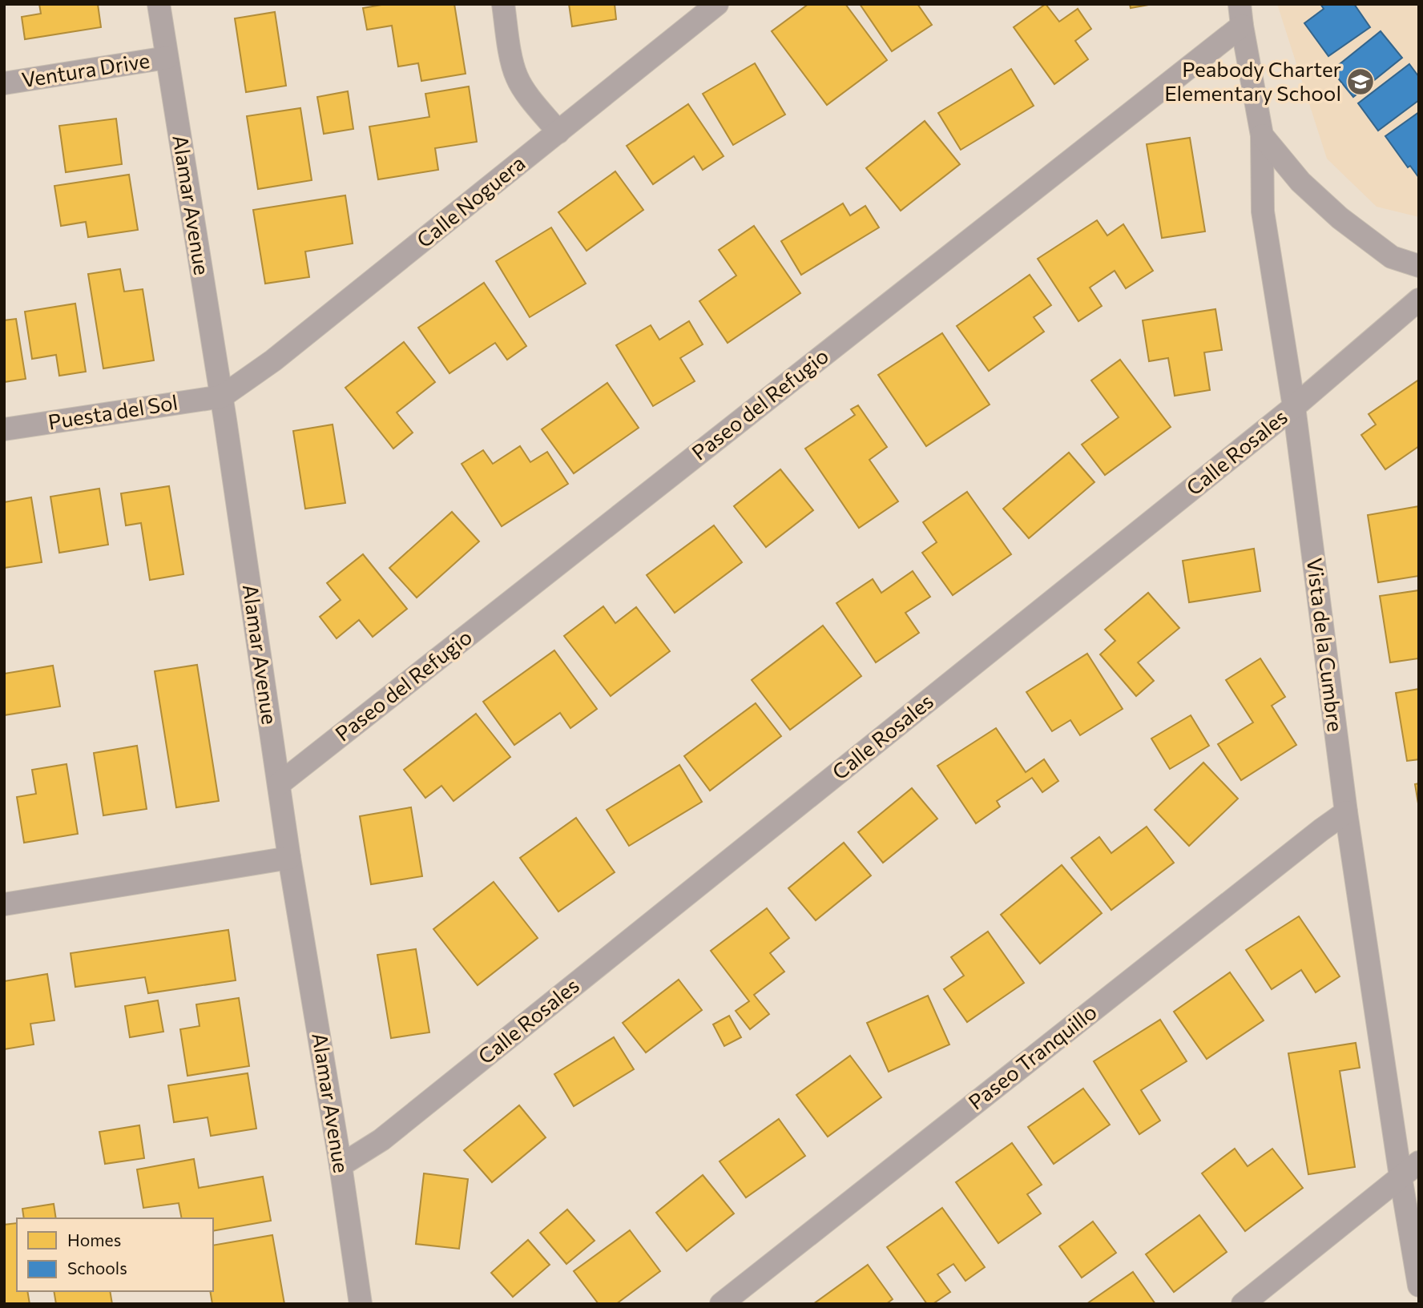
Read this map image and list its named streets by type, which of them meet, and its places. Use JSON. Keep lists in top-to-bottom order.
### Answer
{
  "streets": {
    "street": [
      "Ventura Drive",
      "Calle Noguera",
      "Alamar Avenue",
      "Paseo del Refugio",
      "Puesta del Sol",
      "Calle Rosales",
      "Vista de la Cumbre",
      "Paseo Tranquillo"
    ]
  },
  "crossings": [
    ["Ventura Drive", "Alamar Avenue"],
    ["Calle Noguera", "Alamar Avenue"],
    ["Calle Noguera", "Puesta del Sol"],
    ["Alamar Avenue", "Paseo del Refugio"],
    ["Alamar Avenue", "Puesta del Sol"],
    ["Alamar Avenue", "Calle Rosales"],
    ["Paseo del Refugio", "Vista de la Cumbre"],
    ["Calle Rosales", "Vista de la Cumbre"],
    ["Vista de la Cumbre", "Paseo Tranquillo"]
  ],
  "places": {
    "school or university": ["Peabody Charter Elementary School"]
  },
  "legend": ["Homes", "Schools"]
}
